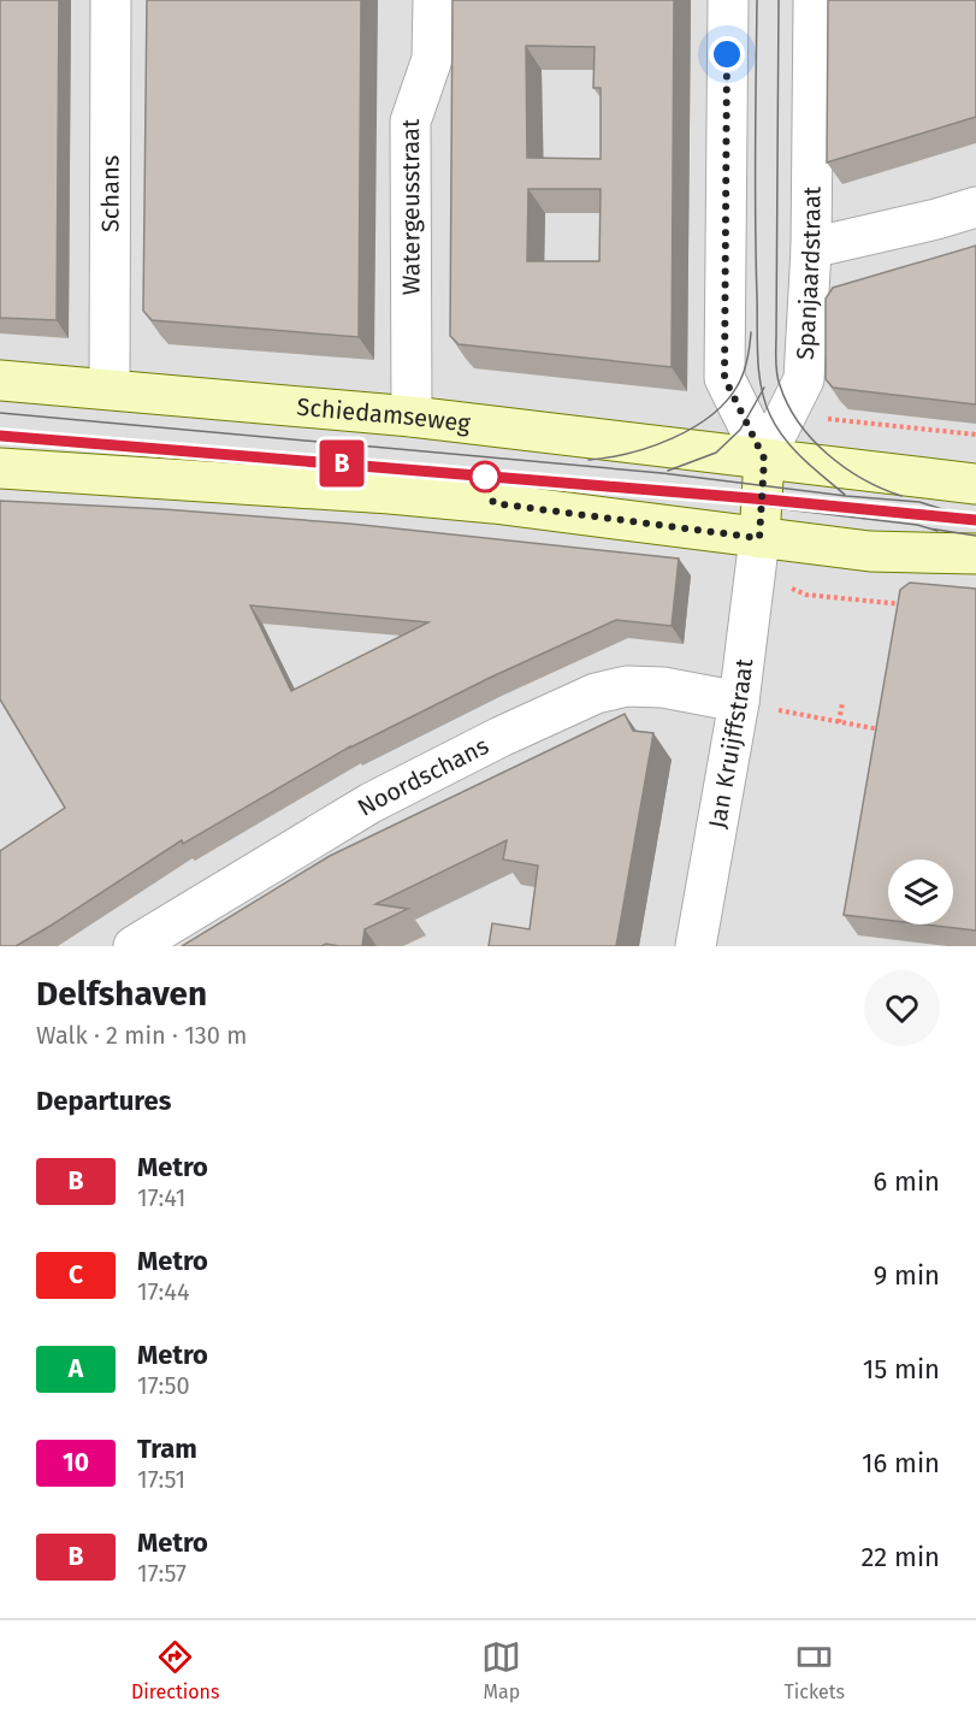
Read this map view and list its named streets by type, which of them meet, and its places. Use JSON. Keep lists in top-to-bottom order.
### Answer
{
  "streets": {
    "street": [
      "Schans",
      "Watergeusstraat",
      "Spanjaardstraat",
      "Schiedamseweg",
      "Jan Kruijffstraat",
      "Noordschans"
    ]
  },
  "crossings": [
    ["Schans", "Schiedamseweg"],
    ["Watergeusstraat", "Schiedamseweg"],
    ["Spanjaardstraat", "Schiedamseweg"],
    ["Jan Kruijffstraat", "Noordschans"]
  ],
  "lines": ["metro line B"],
  "page": {
    "on_map": "B",
    "heading": [
      ["Delfshaven", "Walk · 2 min · 130 m"],
      "Departures"
    ],
    "list": [
      {
        "mark": "B",
        "name": "Metro",
        "note": "17:41",
        "value": "6 min"
      },
      {
        "mark": "C",
        "name": "Metro",
        "note": "17:44",
        "value": "9 min"
      },
      {
        "mark": "A",
        "name": "Metro",
        "note": "17:50",
        "value": "15 min"
      },
      {
        "mark": "10",
        "name": "Tram",
        "note": "17:51",
        "value": "16 min"
      },
      {
        "mark": "B",
        "name": "Metro",
        "note": "17:57",
        "value": "22 min"
      }
    ],
    "tabs": ["Directions", "Map", "Tickets"]
  }
}
